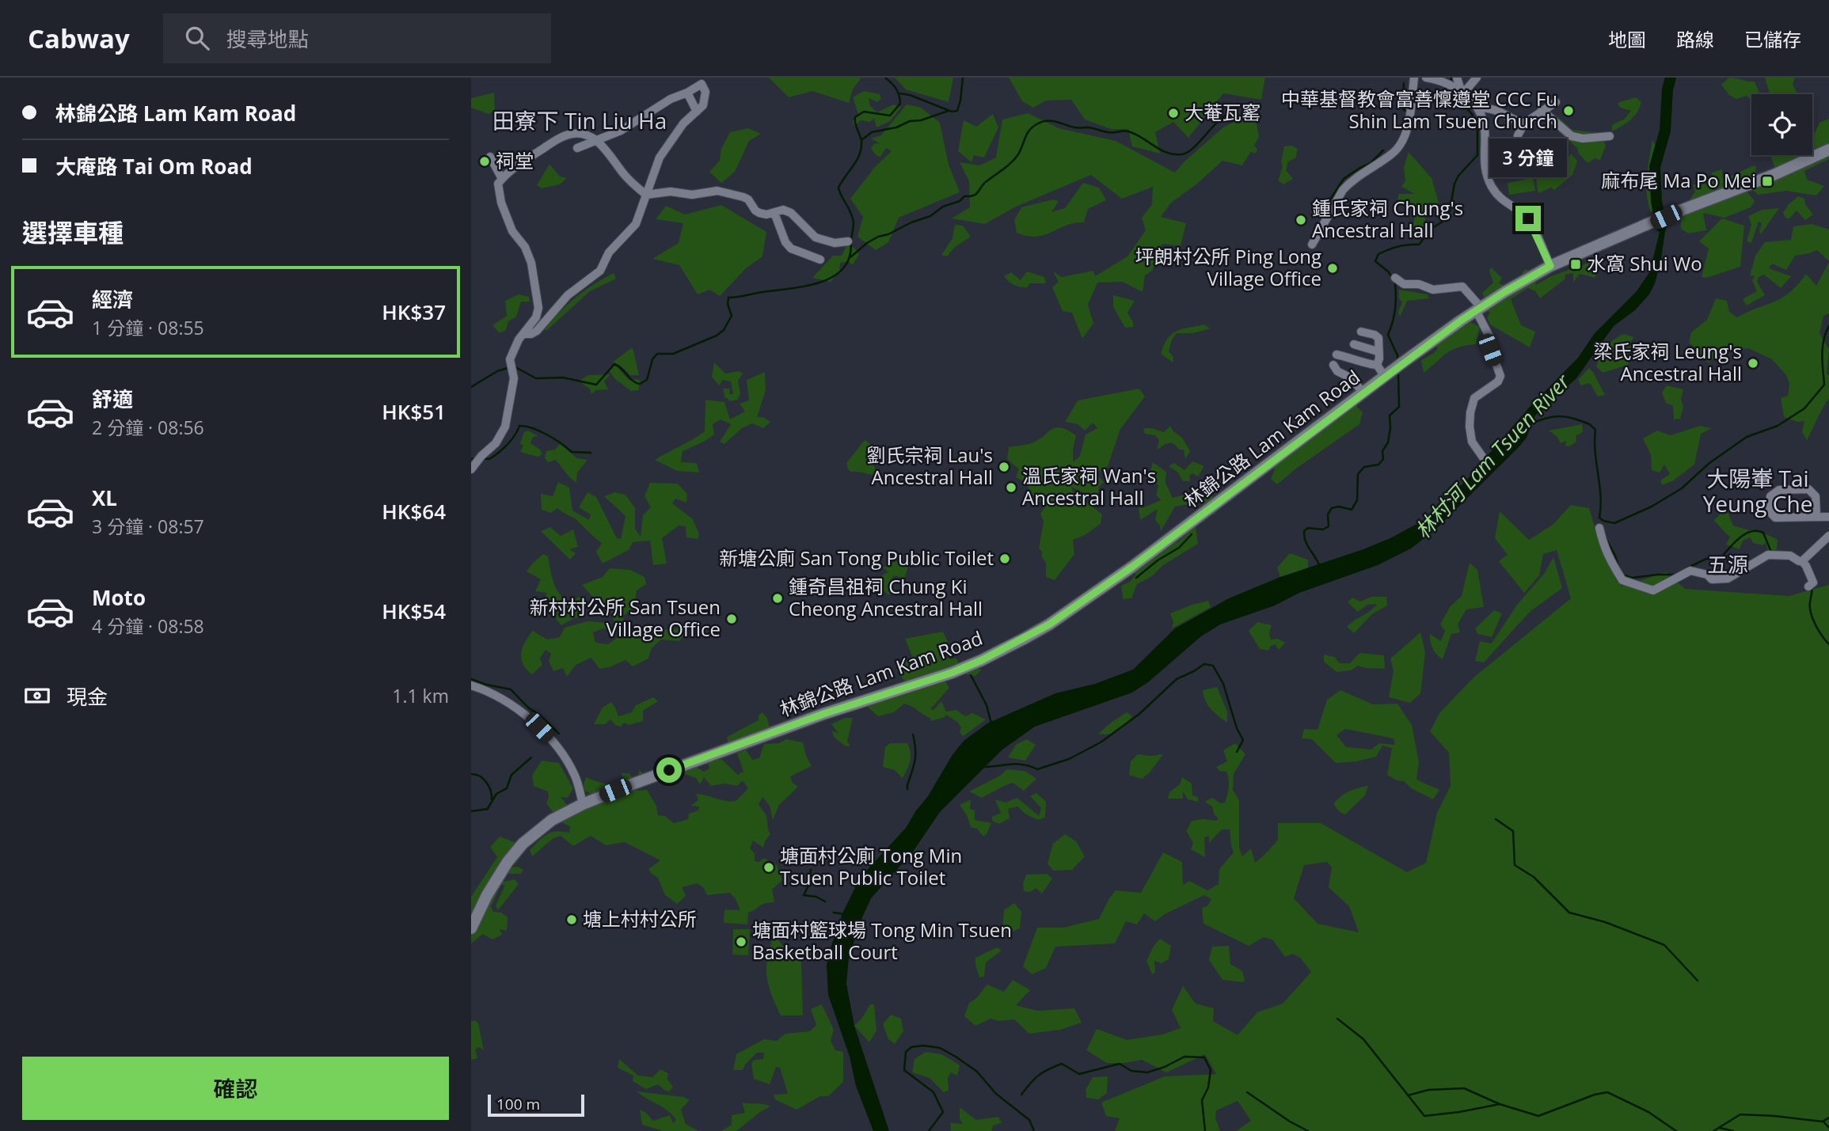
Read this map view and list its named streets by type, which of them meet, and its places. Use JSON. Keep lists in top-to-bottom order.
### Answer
{
  "streets": {
    "main road": ["林錦公路 Lam Kam Road"]
  },
  "districts": ["田寮下 Tin Liu Ha", "大陽輋 Tai Yeung Che", "五源"],
  "water": ["林村河 Lam Tsuen River"],
  "places": {
    "other": [
      "中華基督教會富善懍遵堂 CCC Fu Shin Lam Tsuen Church",
      "大菴瓦窰",
      "祠堂",
      "鍾氏家祠 Chung's Ancestral Hall",
      "坪朗村公所 Ping Long Village Office",
      "梁氏家祠 Leung's Ancestral Hall",
      "劉氏宗祠 Lau's Ancestral Hall",
      "溫氏家祠 Wan's Ancestral Hall",
      "新塘公廁 San Tong Public Toilet",
      "鍾奇昌祖祠 Chung Ki Cheong Ancestral Hall",
      "新村村公所 San Tsuen Village Office",
      "塘面村公廁 Tong Min Tsuen Public Toilet",
      "塘上村村公所",
      "塘面村籃球場 Tong Min Tsuen Basketball Court"
    ],
    "transit": ["麻布尾 Ma Po Mei", "水窩 Shui Wo"]
  },
  "scale_bar": "100 m",
  "page": {
    "header": "Cabway",
    "search": "搜尋地點",
    "nav": ["地圖", "路線", "已儲存"],
    "banner": ["林錦公路 Lam Kam Road", "大庵路 Tai Om Road"],
    "bubble": "3 分鐘",
    "heading": "選擇車種",
    "list": [
      {
        "name": "經濟",
        "note": "1 分鐘 · 08:55",
        "value": "HK$37"
      },
      {
        "name": "舒適",
        "note": "2 分鐘 · 08:56",
        "value": "HK$51"
      },
      {
        "name": "XL",
        "note": "3 分鐘 · 08:57",
        "value": "HK$64"
      },
      {
        "name": "Moto",
        "note": "4 分鐘 · 08:58",
        "value": "HK$54"
      }
    ],
    "pay": ["現金", "1.1 km"],
    "buttons": "確認",
    "scale": "100 m"
  }
}
